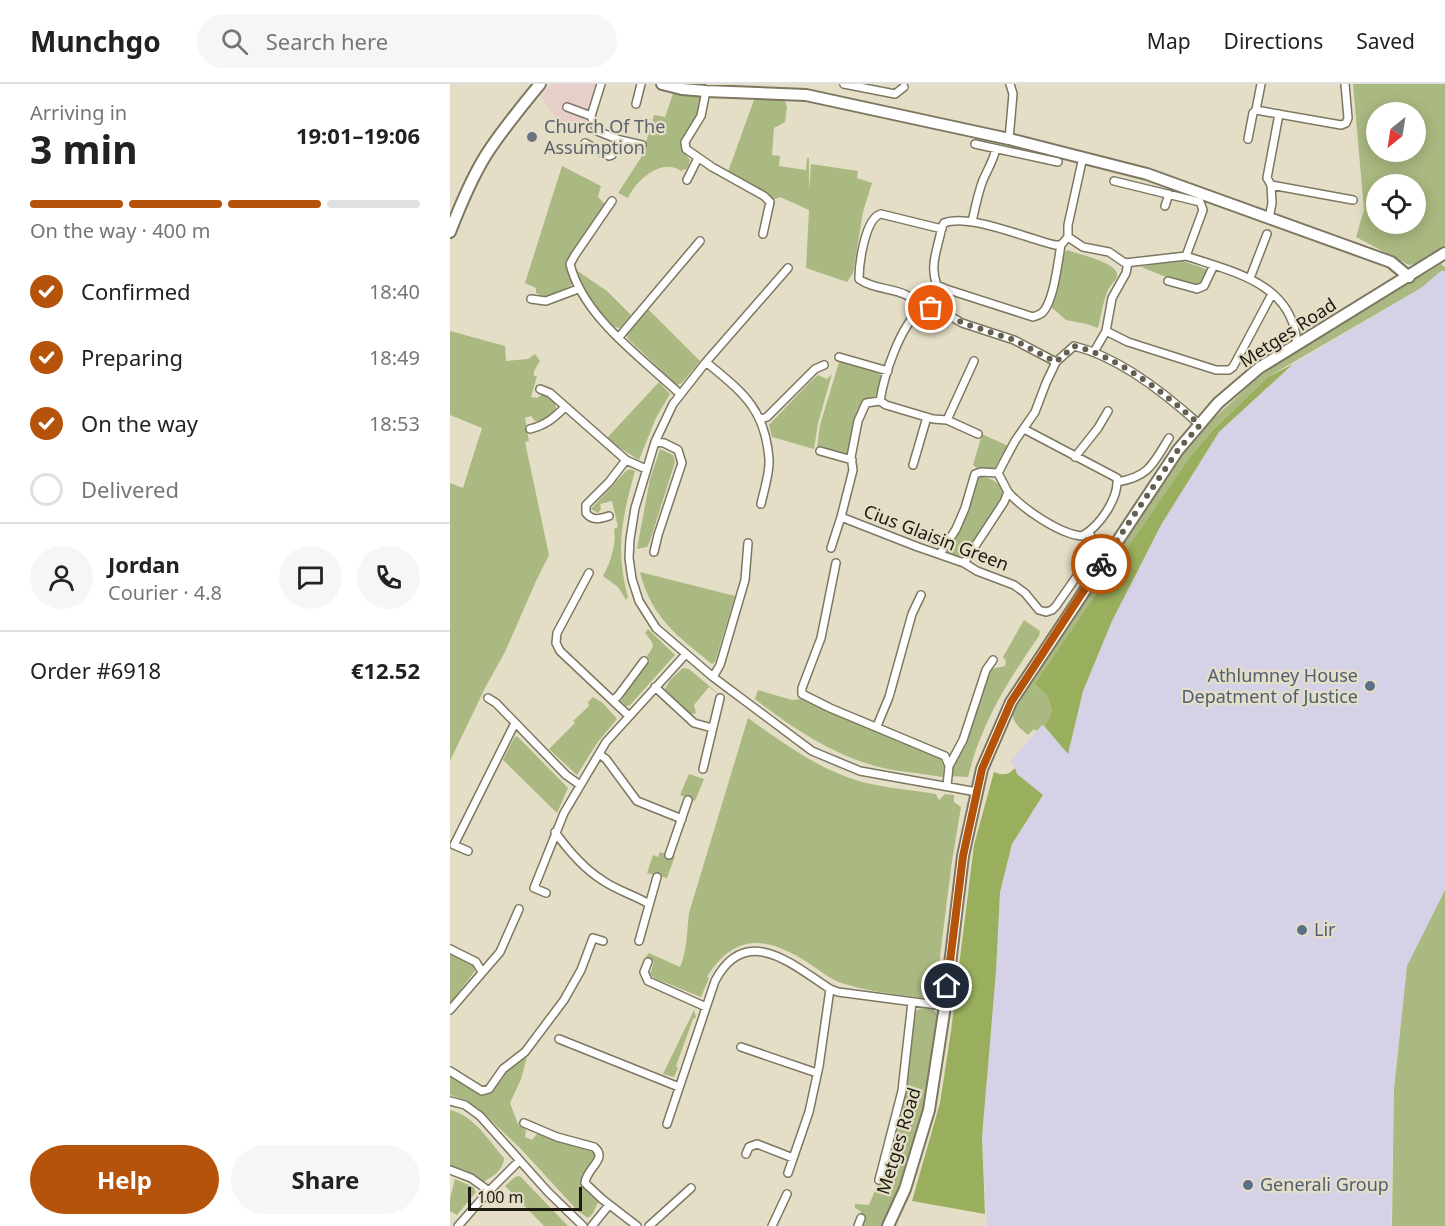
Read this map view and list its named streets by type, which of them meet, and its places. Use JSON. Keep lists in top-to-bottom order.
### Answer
{
  "streets": {
    "street": ["Metges Road", "Cius Glaisin Green"]
  },
  "places": [
    "Church Of The Assumption",
    "Athlumney House Depatment of Justice",
    "Lir",
    "Generali Group"
  ],
  "scale_bar": "100 m",
  "north": "bottom left",
  "page": {
    "header": "Munchgo",
    "search": "Search here",
    "nav": ["Map", "Directions", "Saved"],
    "heading": ["3 min", "Arriving in", "19:01–19:06"],
    "panel": [
      "Jordan",
      "Courier · 4.8",
      "Order #6918",
      "€12.52"
    ],
    "bar": "On the way · 400 m",
    "list": [
      ["Confirmed", "18:40"],
      ["Preparing", "18:49"],
      ["On the way", "18:53"],
      "Delivered"
    ],
    "buttons": ["Help", "Share"],
    "scale": "100 m"
  }
}
